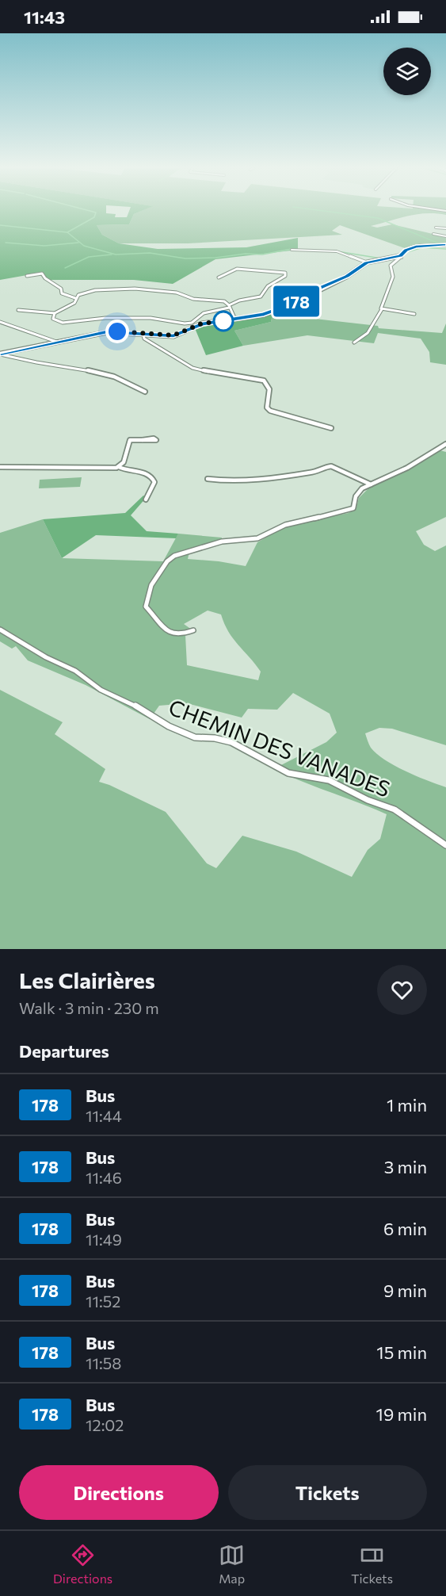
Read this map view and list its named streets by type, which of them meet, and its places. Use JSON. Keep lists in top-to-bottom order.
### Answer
{
  "streets": {
    "street": ["CHEMIN DES VANADES"]
  },
  "lines": ["bus line 178"],
  "page": {
    "status": "11:43",
    "on_map": "178",
    "heading": [
      ["Les Clairières", "Walk · 3 min · 230 m"],
      "Departures"
    ],
    "list": [
      {
        "mark": "178",
        "name": "Bus",
        "note": "11:44",
        "value": "1 min"
      },
      {
        "mark": "178",
        "name": "Bus",
        "note": "11:46",
        "value": "3 min"
      },
      {
        "mark": "178",
        "name": "Bus",
        "note": "11:49",
        "value": "6 min"
      },
      {
        "mark": "178",
        "name": "Bus",
        "note": "11:52",
        "value": "9 min"
      },
      {
        "mark": "178",
        "name": "Bus",
        "note": "11:58",
        "value": "15 min"
      },
      {
        "mark": "178",
        "name": "Bus",
        "note": "12:02",
        "value": "19 min"
      }
    ],
    "buttons": ["Directions", "Tickets"],
    "tabs": ["Directions", "Map", "Tickets"]
  }
}
